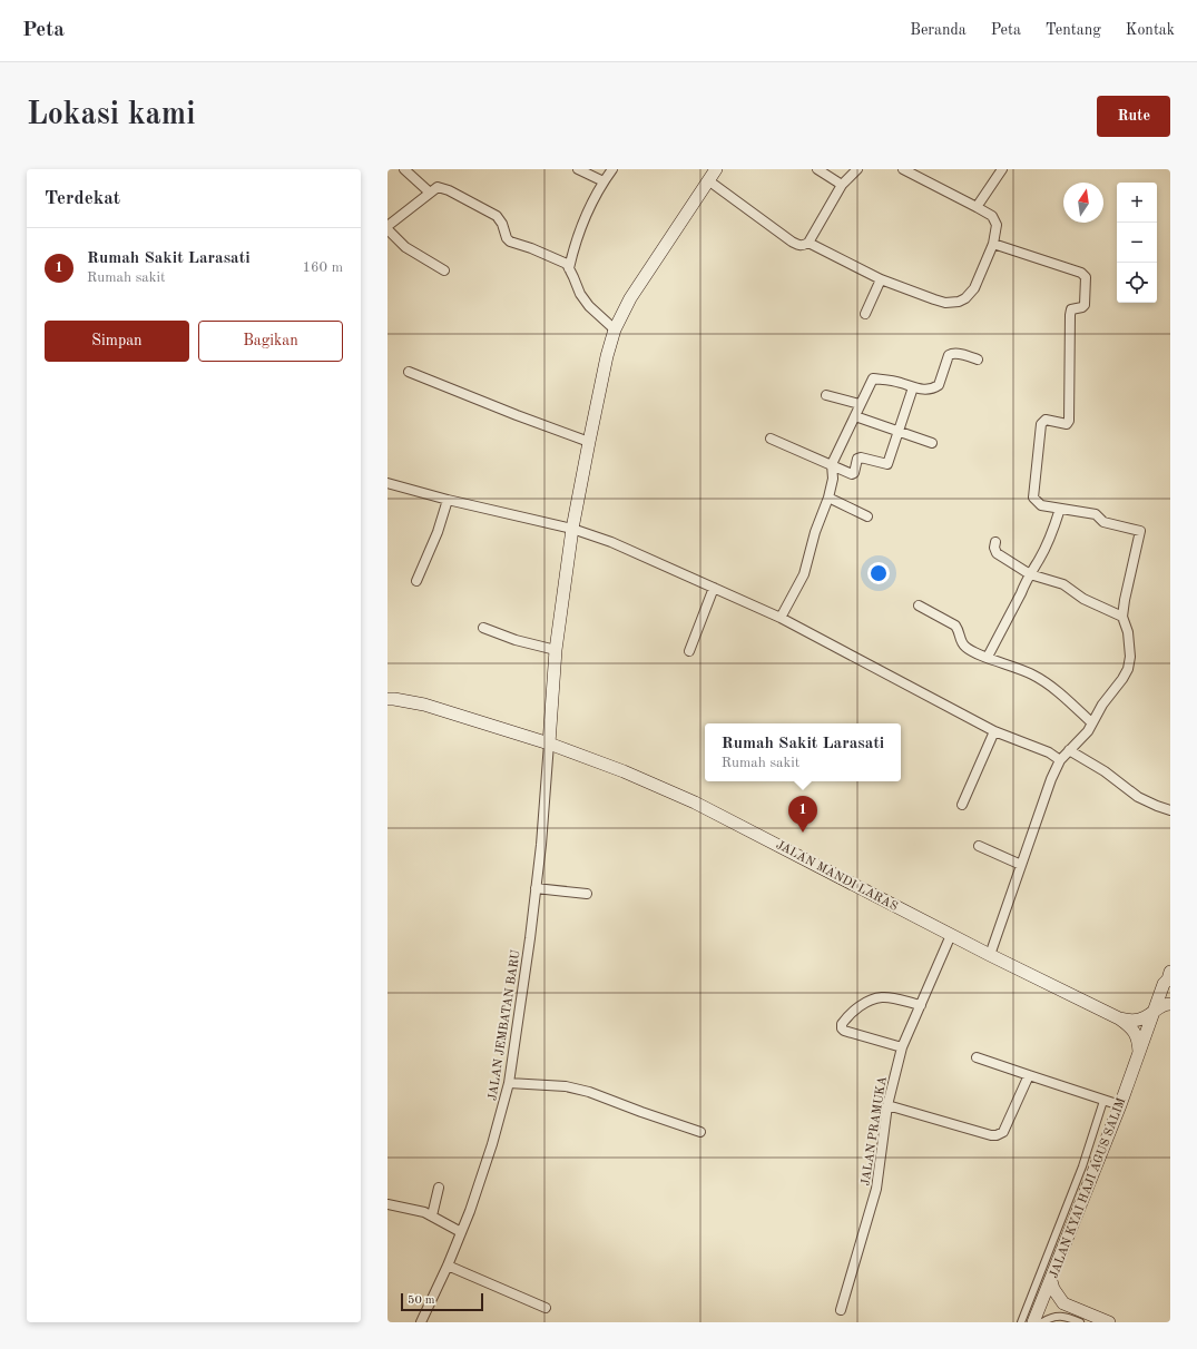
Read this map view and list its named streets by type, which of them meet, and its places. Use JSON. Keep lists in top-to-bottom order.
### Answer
{
  "streets": {
    "main road": ["JALAN MANDI LARAS", "JALAN KYAI HAJI AGUS SALIM"],
    "street": ["JALAN JEMBATAN BARU", "JALAN PRAMUKA"]
  },
  "crossings": [
    ["JALAN MANDI LARAS", "JALAN JEMBATAN BARU"],
    ["JALAN MANDI LARAS", "JALAN PRAMUKA"]
  ],
  "scale_bar": "50 m",
  "north": "top",
  "page": {
    "header": "Peta",
    "nav": [
      "Beranda",
      "Peta",
      "Tentang",
      "Kontak"
    ],
    "buttons": [
      "Rute",
      ["Simpan", "Bagikan"]
    ],
    "title": "Lokasi kami",
    "heading": "Terdekat",
    "map_buttons": ["+", "−"],
    "list": [
      {
        "mark": "1",
        "name": "Rumah Sakit Larasati",
        "note": "Rumah sakit",
        "value": "160 m"
      }
    ],
    "popup": ["Rumah Sakit Larasati", "Rumah sakit"],
    "pins": "1",
    "scale": "50 m"
  }
}
